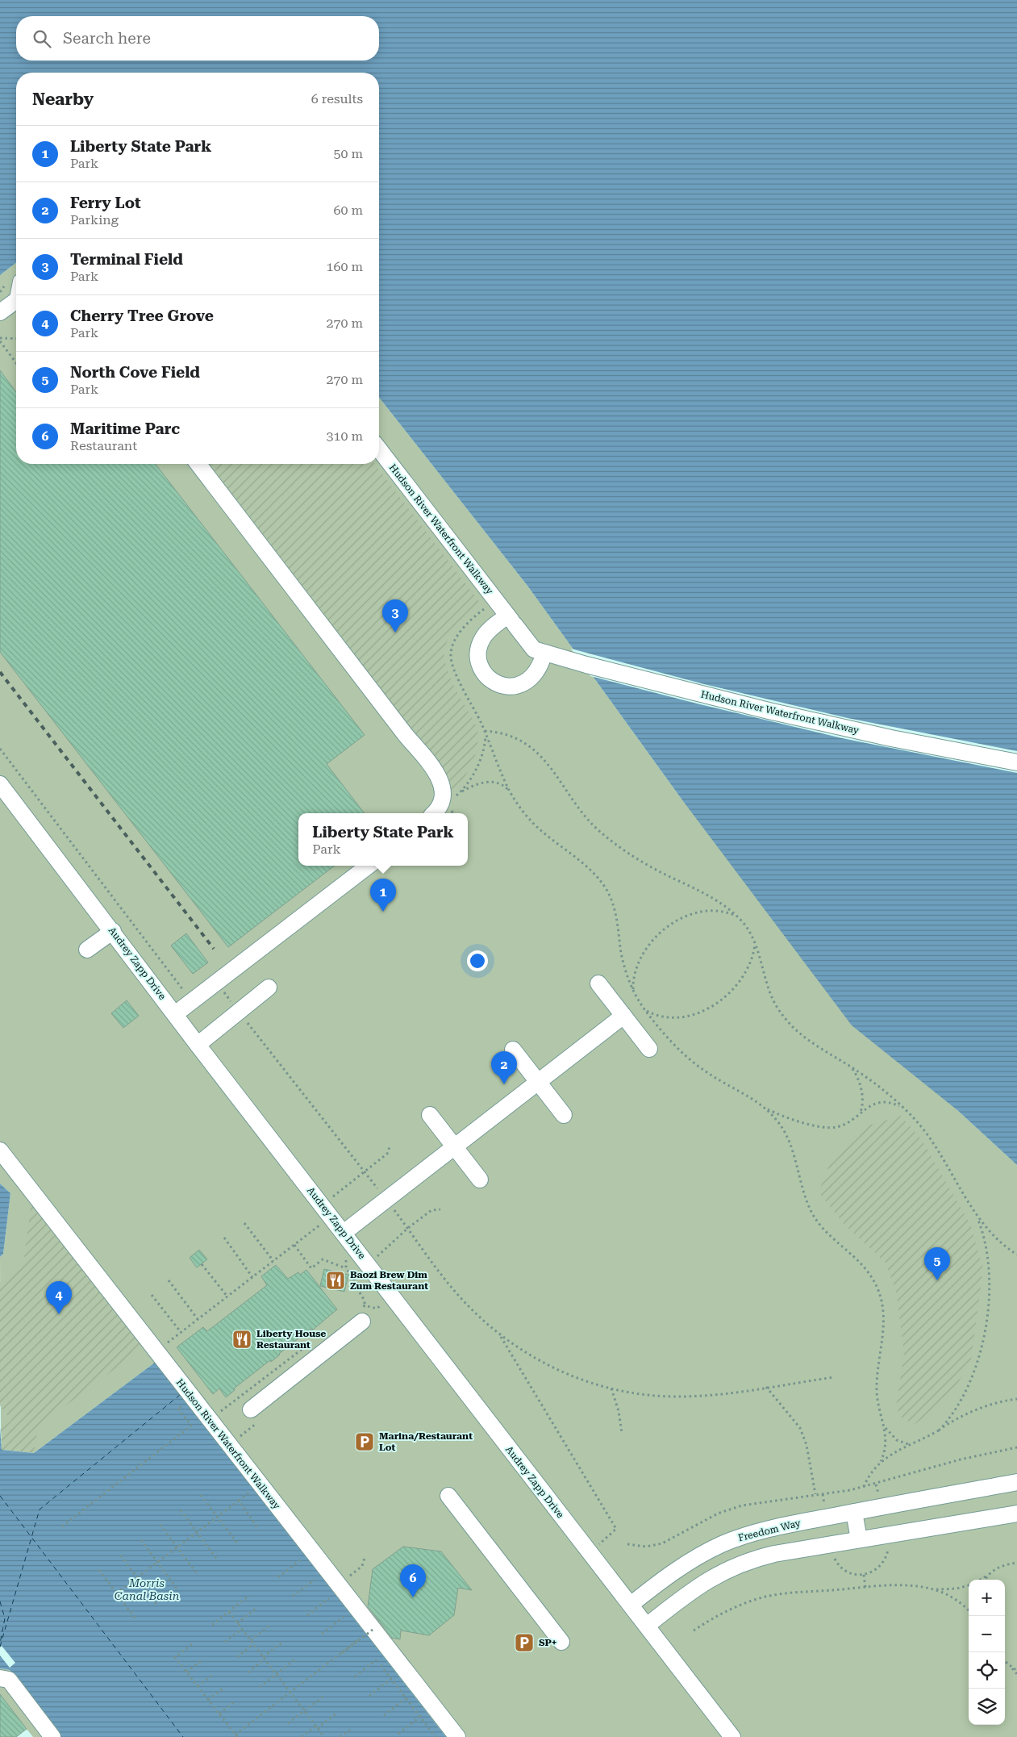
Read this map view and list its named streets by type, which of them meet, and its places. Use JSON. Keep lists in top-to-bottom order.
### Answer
{
  "streets": {
    "street": ["Hudson River Waterfront Walkway", "Audrey Zapp Drive", "Freedom Way"]
  },
  "crossings": [
    ["Audrey Zapp Drive", "Freedom Way"]
  ],
  "water": ["Morris Canal Basin"],
  "places": {
    "restaurant": ["Baozi Brew Dim Zum Restaurant", "Liberty House Restaurant"],
    "parking": ["Marina/Restaurant Lot", "SP+"]
  },
  "page": {
    "search": "Search here",
    "heading": ["Nearby", "6 results"],
    "list": [
      {
        "mark": "1",
        "name": "Liberty State Park",
        "note": "Park",
        "value": "50 m"
      },
      {
        "mark": "2",
        "name": "Ferry Lot",
        "note": "Parking",
        "value": "60 m"
      },
      {
        "mark": "3",
        "name": "Terminal Field",
        "note": "Park",
        "value": "160 m"
      },
      {
        "mark": "4",
        "name": "Cherry Tree Grove",
        "note": "Park",
        "value": "270 m"
      },
      {
        "mark": "5",
        "name": "North Cove Field",
        "note": "Park",
        "value": "270 m"
      },
      {
        "mark": "6",
        "name": "Maritime Parc",
        "note": "Restaurant",
        "value": "310 m"
      }
    ],
    "pins": [
      "3",
      "1",
      "2",
      "5",
      "4",
      "6"
    ],
    "popup": ["Liberty State Park", "Park"],
    "map_buttons": ["+", "−"]
  }
}
